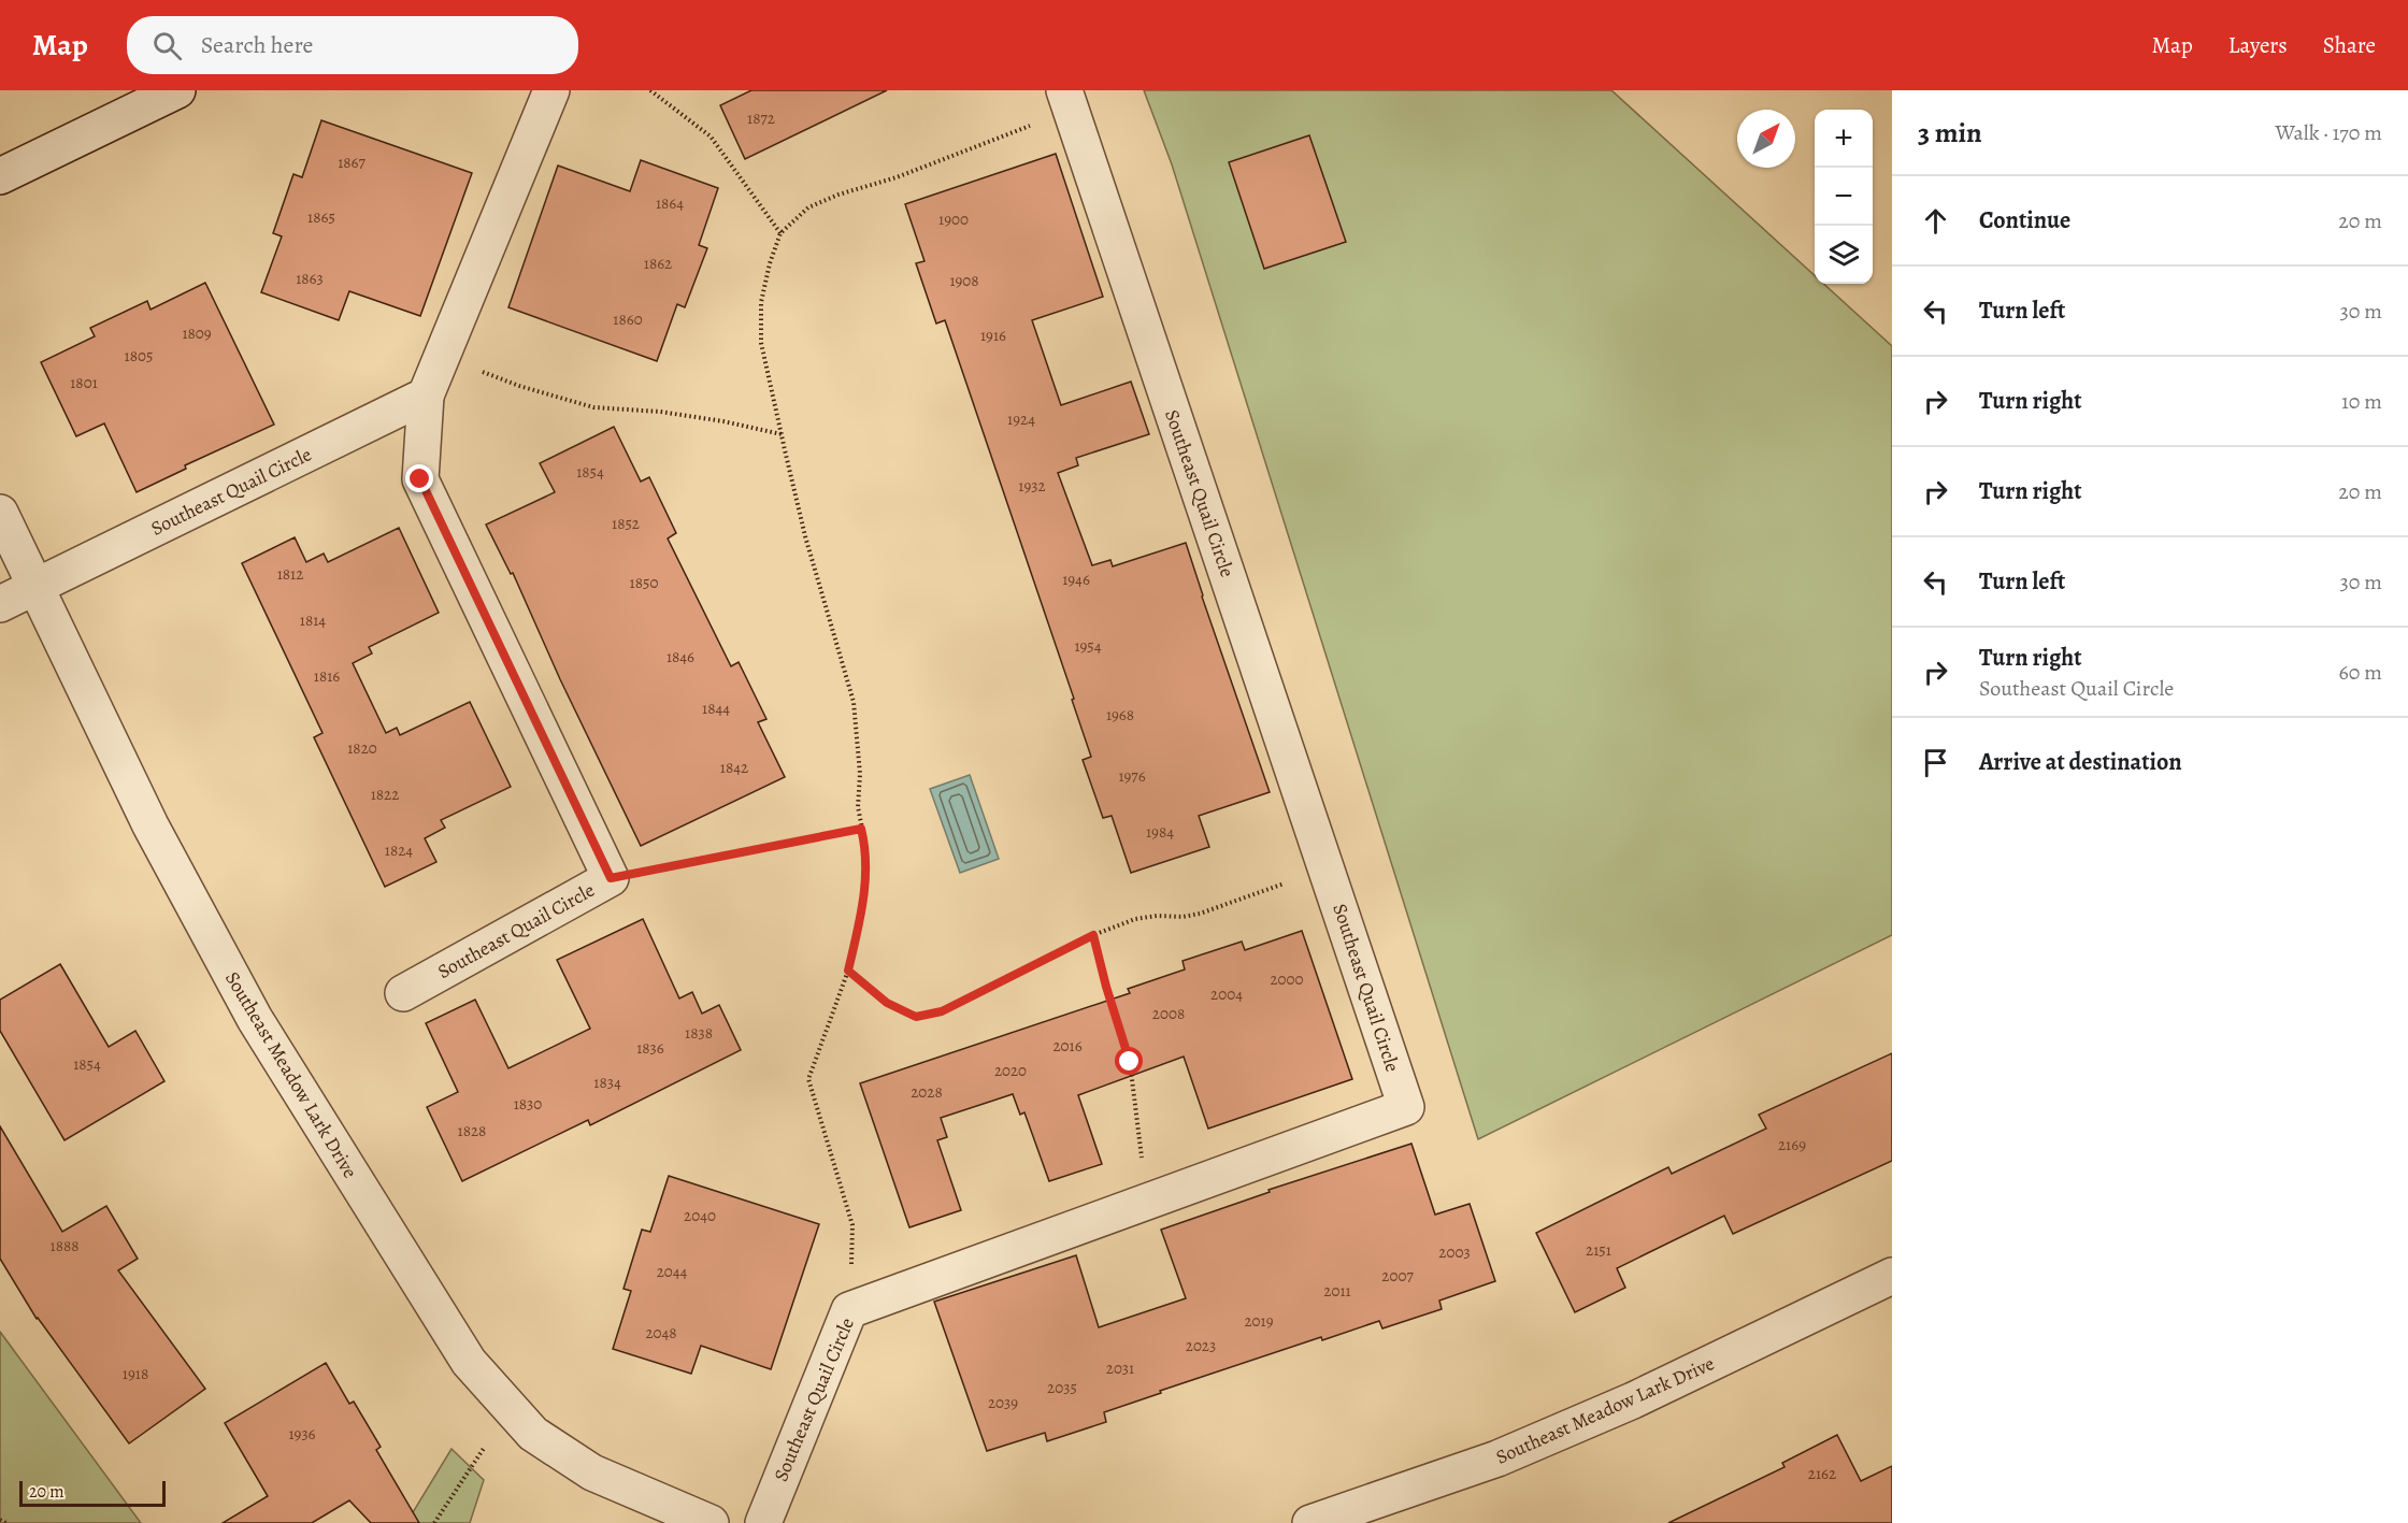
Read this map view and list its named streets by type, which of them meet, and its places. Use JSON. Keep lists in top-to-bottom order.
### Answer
{
  "streets": {
    "street": ["Southeast Quail Circle", "Southeast Meadow Lark Drive"]
  },
  "crossings": [
    ["Southeast Quail Circle", "Southeast Meadow Lark Drive"]
  ],
  "house_numbers": [
    "1872",
    "1867",
    "1864",
    "1865",
    "1900",
    "1862",
    "1863",
    "1908",
    "1860",
    "1809",
    "1916",
    "1805",
    "1801",
    "1924",
    "1854",
    "1932",
    "1852",
    "1812",
    "1946",
    "1850",
    "1814",
    "1954",
    "1846",
    "1816",
    "1844",
    "1968",
    "1820",
    "1842",
    "1976",
    "1822",
    "1984",
    "1824",
    "2000",
    "2004",
    "2008",
    "1838",
    "2016",
    "1836",
    "1854",
    "2020",
    "1834",
    "2028",
    "1830",
    "1828",
    "2169",
    "2040",
    "1888",
    "2151",
    "2003",
    "2044",
    "2007",
    "2011",
    "2019",
    "2048",
    "2023",
    "2031",
    "1918",
    "2035",
    "2039",
    "1936",
    "2162"
  ],
  "scale_bar": "20 m",
  "north": "top right",
  "page": {
    "header": "Map",
    "search": "Search here",
    "nav": ["Map", "Layers", "Share"],
    "heading": ["3 min", "Walk · 170 m"],
    "map_buttons": ["+", "−"],
    "list": [
      ["Continue", "20 m"],
      ["Turn left", "30 m"],
      ["Turn right", "10 m"],
      ["Turn right", "20 m"],
      ["Turn left", "30 m"],
      ["Turn right", "Southeast Quail Circle", "60 m"],
      "Arrive at destination"
    ],
    "scale": "20 m"
  }
}
